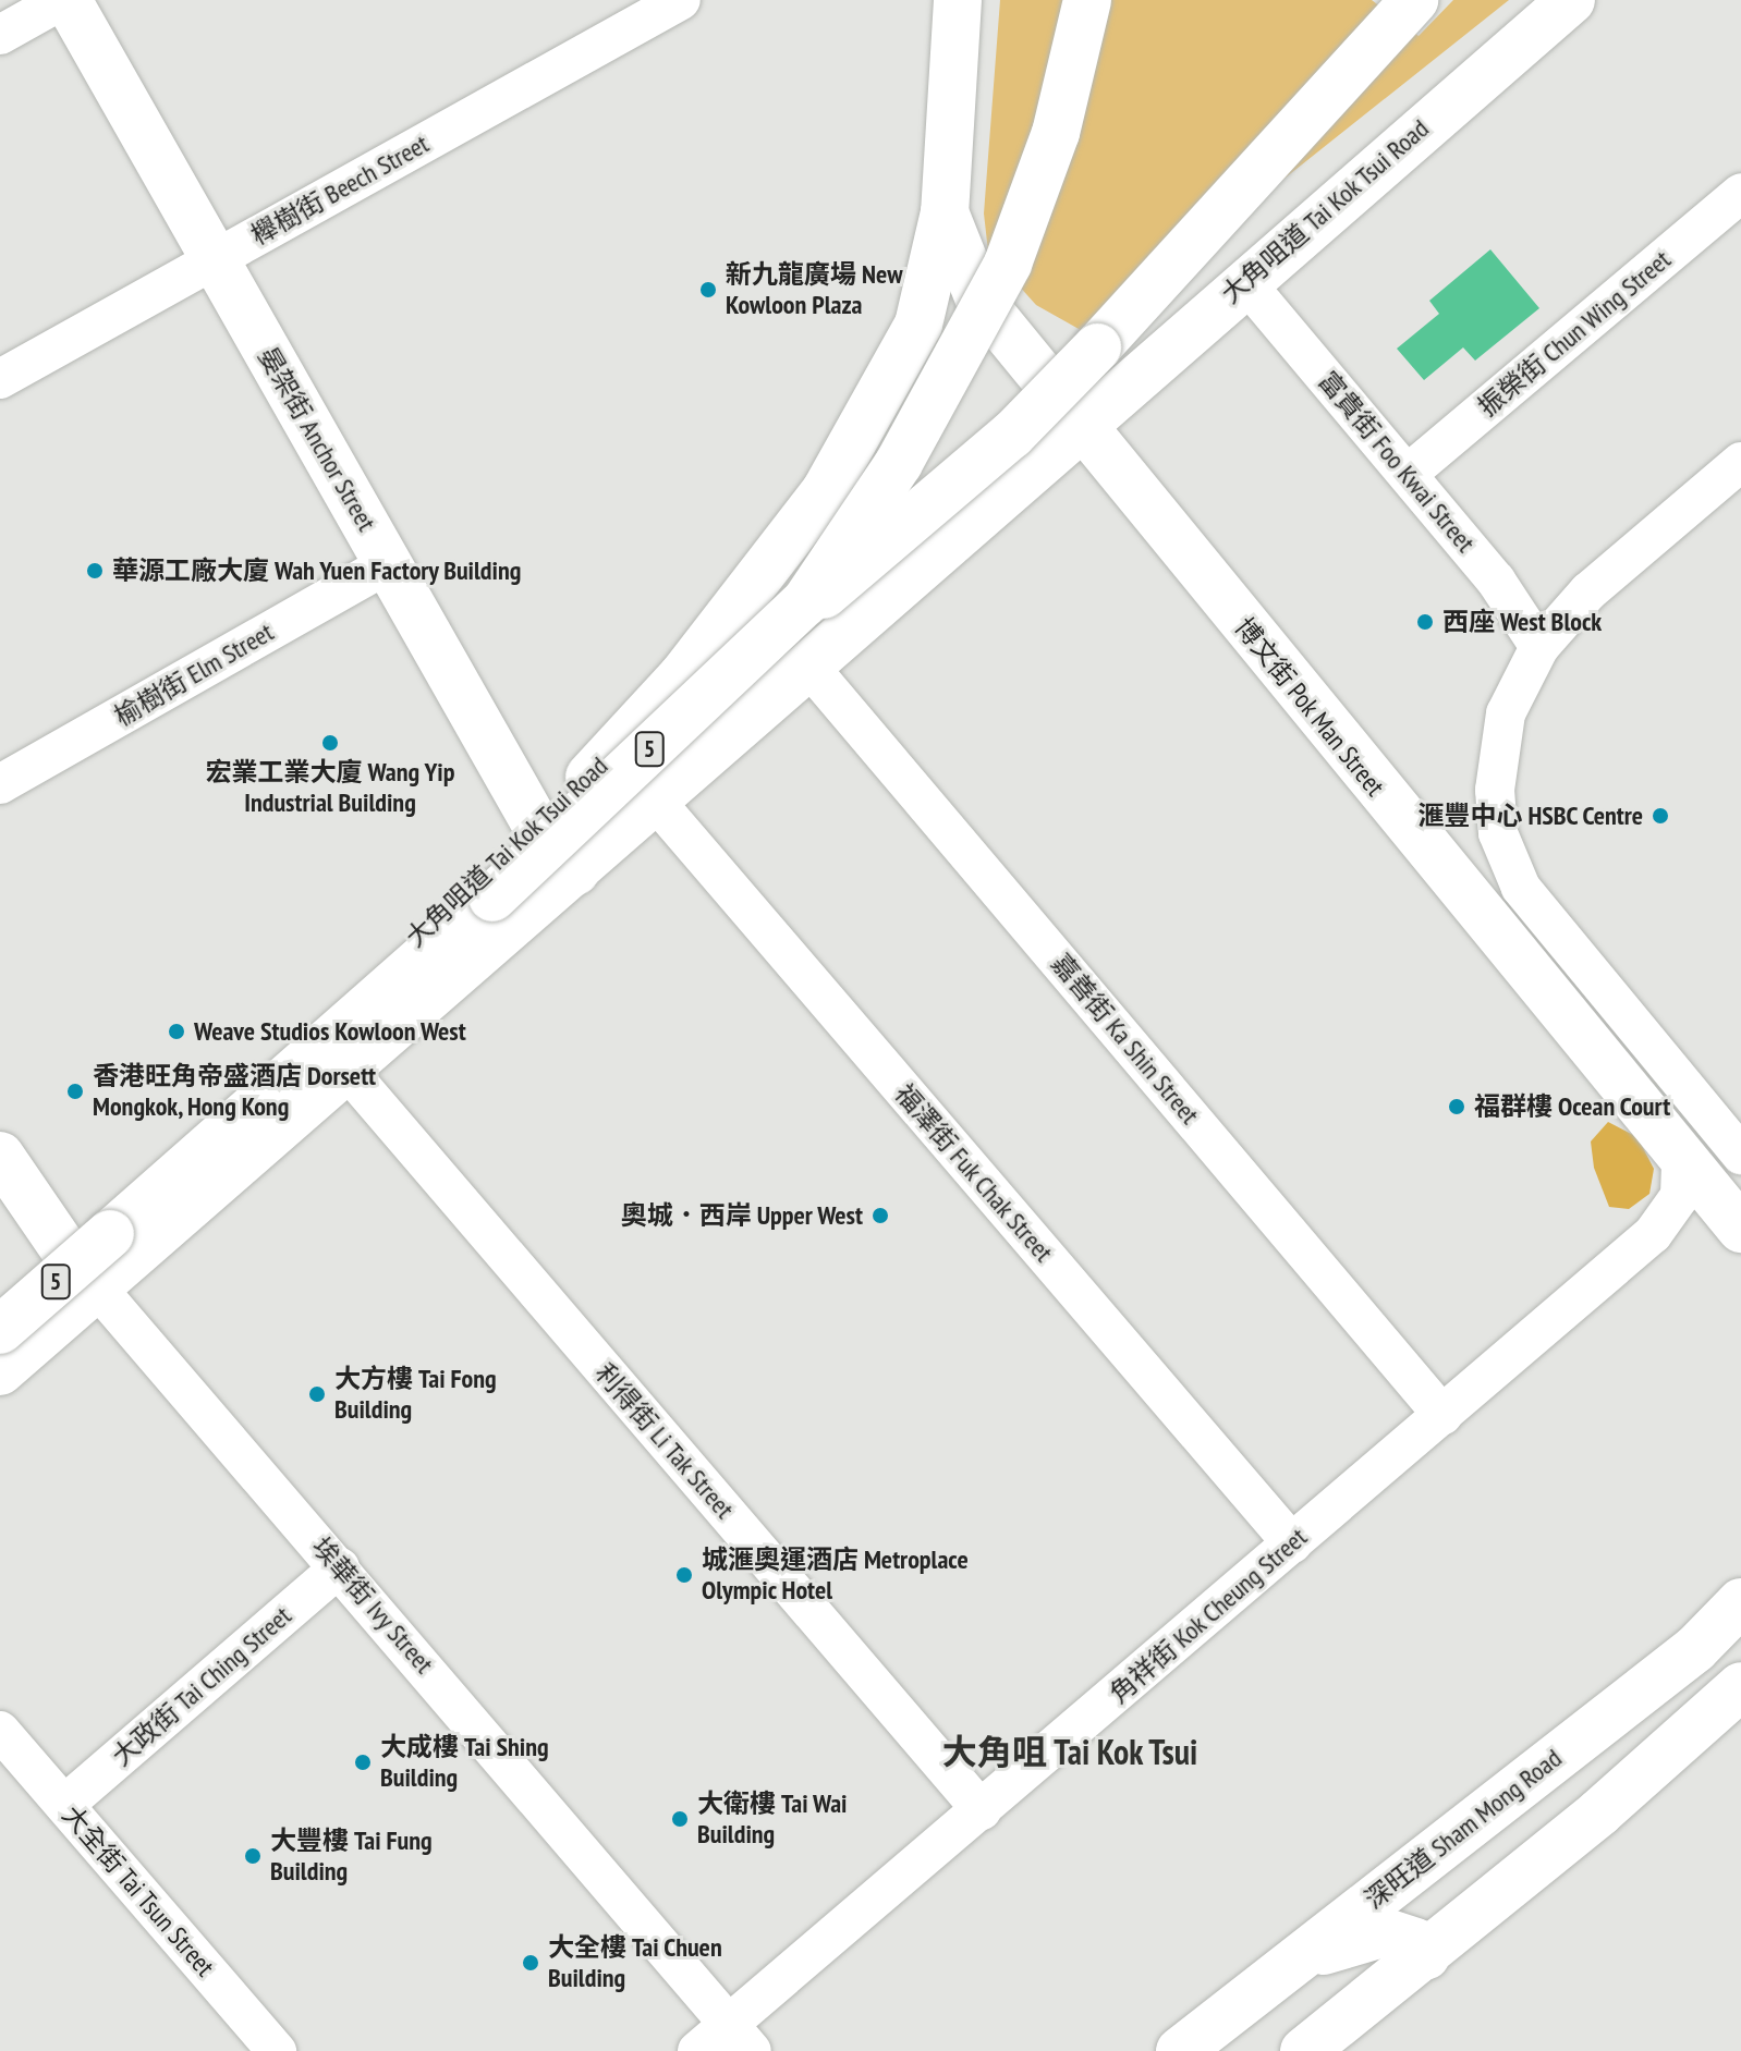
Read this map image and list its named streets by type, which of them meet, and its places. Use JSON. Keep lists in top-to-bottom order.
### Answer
{
  "streets": {
    "main road": [
      "大角咀道 Tai Kok Tsui Road",
      "晏架街 Anchor Street",
      "博文街 Pok Man Street",
      "5",
      "埃華街 Ivy Street",
      "深旺道 Sham Mong Road"
    ],
    "street": [
      "櫸樹街 Beech Street",
      "振榮街 Chun Wing Street",
      "富貴街 Foo Kwai Street",
      "榆樹街 Elm Street",
      "嘉善街 Ka Shin Street",
      "福澤街 Fuk Chak Street",
      "利得街 Li Tak Street",
      "角祥街 Kok Cheung Street",
      "大政街 Tai Ching Street",
      "大全街 Tai Tsun Street"
    ]
  },
  "crossings": [
    ["櫸樹街 Beech Street", "晏架街 Anchor Street"],
    ["大角咀道 Tai Kok Tsui Road", "晏架街 Anchor Street"],
    ["大角咀道 Tai Kok Tsui Road", "富貴街 Foo Kwai Street"],
    ["大角咀道 Tai Kok Tsui Road", "博文街 Pok Man Street"],
    ["大角咀道 Tai Kok Tsui Road", "嘉善街 Ka Shin Street"],
    ["大角咀道 Tai Kok Tsui Road", "福澤街 Fuk Chak Street"],
    ["大角咀道 Tai Kok Tsui Road", "利得街 Li Tak Street"],
    ["大角咀道 Tai Kok Tsui Road", "埃華街 Ivy Street"],
    ["振榮街 Chun Wing Street", "富貴街 Foo Kwai Street"],
    ["晏架街 Anchor Street", "榆樹街 Elm Street"],
    ["博文街 Pok Man Street", "角祥街 Kok Cheung Street"],
    ["嘉善街 Ka Shin Street", "角祥街 Kok Cheung Street"],
    ["福澤街 Fuk Chak Street", "角祥街 Kok Cheung Street"],
    ["利得街 Li Tak Street", "角祥街 Kok Cheung Street"],
    ["埃華街 Ivy Street", "角祥街 Kok Cheung Street"],
    ["埃華街 Ivy Street", "大政街 Tai Ching Street"],
    ["大政街 Tai Ching Street", "大全街 Tai Tsun Street"]
  ],
  "districts": ["大角咀 Tai Kok Tsui"],
  "places": [
    "新九龍廣場 New Kowloon Plaza",
    "華源工廠大廈 Wah Yuen Factory Building",
    "西座 West Block",
    "宏業工業大廈 Wang Yip Industrial Building",
    "滙豐中心 HSBC Centre",
    "Weave Studios Kowloon West",
    "香港旺角帝盛酒店 Dorsett Mongkok, Hong Kong",
    "福群樓 Ocean Court",
    "奧城．西岸 Upper West",
    "大方樓 Tai Fong Building",
    "城滙奧運酒店 Metroplace Olympic Hotel",
    "大成樓 Tai Shing Building",
    "大衛樓 Tai Wai Building",
    "大豐樓 Tai Fung Building",
    "大全樓 Tai Chuen Building"
  ]
}
